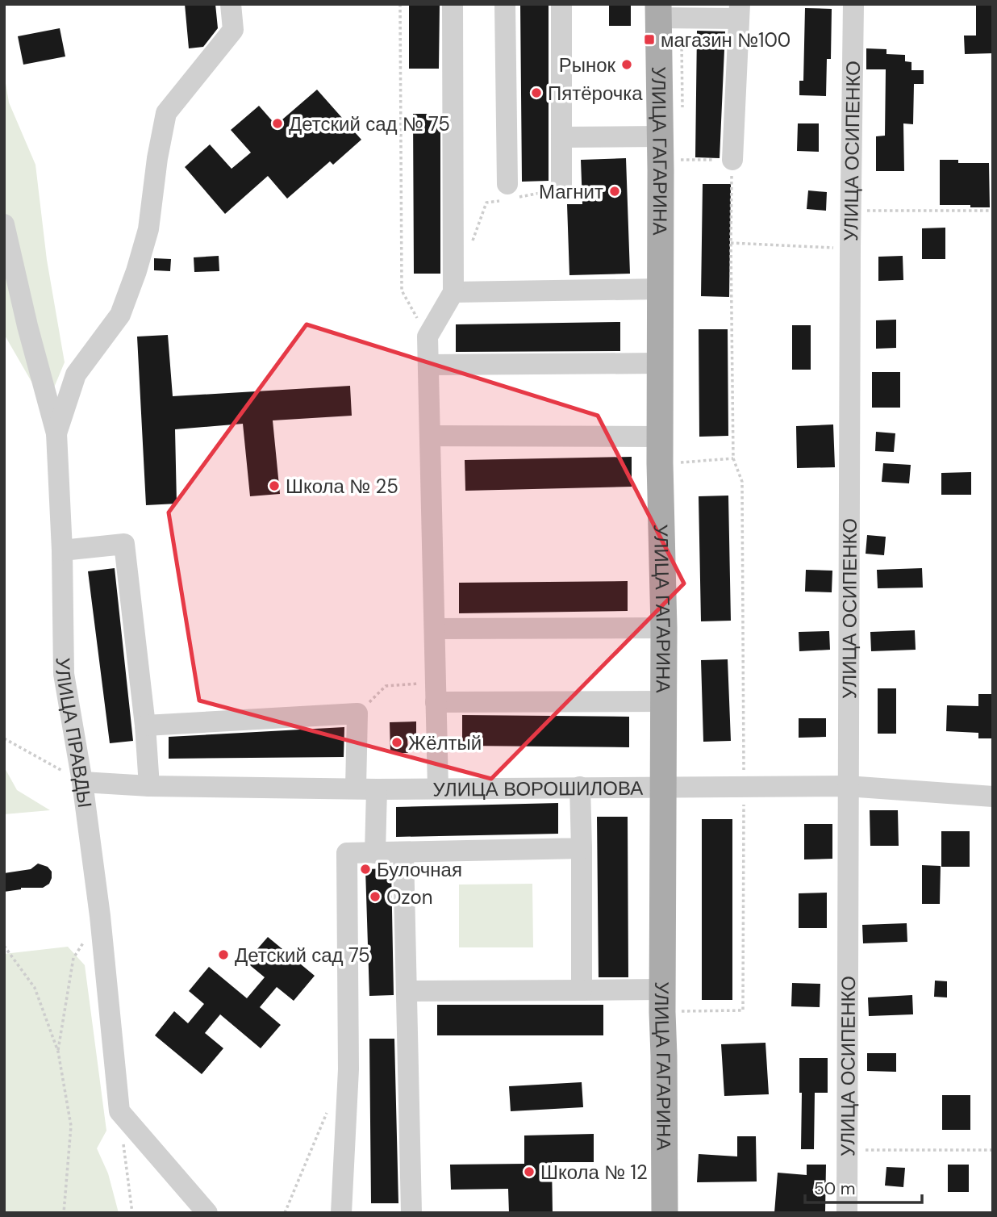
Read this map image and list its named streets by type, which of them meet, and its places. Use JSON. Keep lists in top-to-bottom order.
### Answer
{
  "streets": {
    "main road": ["УЛИЦА ГАГАРИНА"],
    "street": ["УЛИЦА ОСИПЕНКО", "УЛИЦА ПРАВДЫ", "УЛИЦА ВОРОШИЛОВА"]
  },
  "crossings": [
    ["УЛИЦА ГАГАРИНА", "УЛИЦА ВОРОШИЛОВА"],
    ["УЛИЦА ОСИПЕНКО", "УЛИЦА ВОРОШИЛОВА"],
    ["УЛИЦА ПРАВДЫ", "УЛИЦА ВОРОШИЛОВА"]
  ],
  "places": {
    "transit": ["магазин №100"],
    "other": [
      "Рынок",
      "Пятёрочка",
      "Детский сад № 75",
      "Магнит",
      "Школа № 25",
      "Жёлтый",
      "Булочная",
      "Ozon",
      "Детский сад 75",
      "Школа № 12"
    ]
  },
  "scale_bar": "50 m"
}
